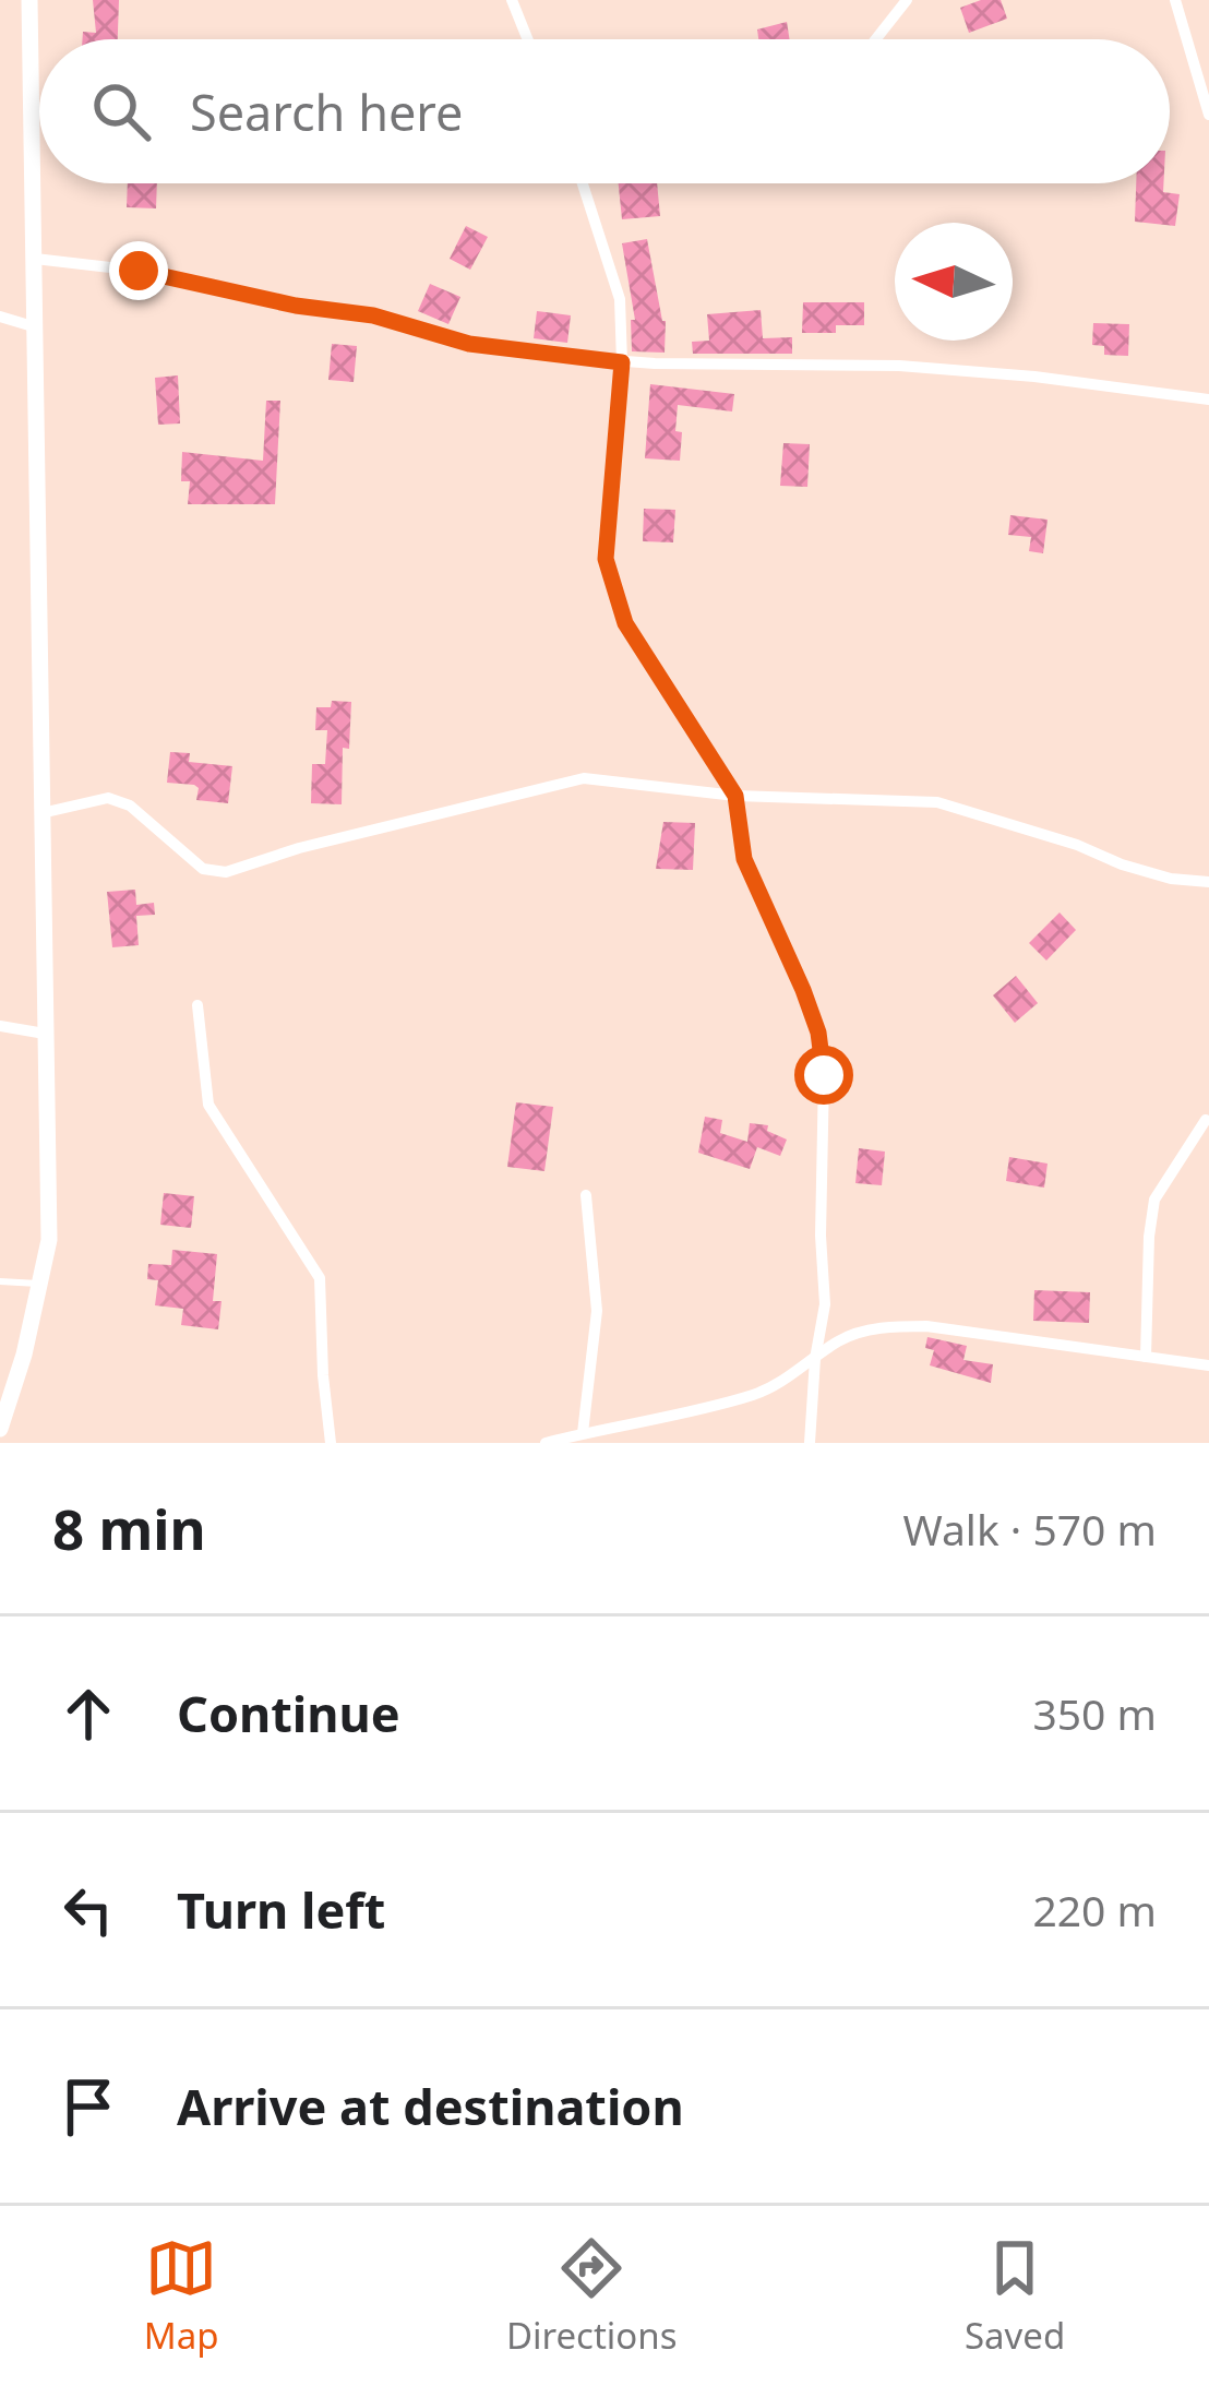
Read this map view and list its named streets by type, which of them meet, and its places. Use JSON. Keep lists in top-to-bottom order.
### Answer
{
  "north": "left",
  "page": {
    "search": "Search here",
    "heading": ["8 min", "Walk · 570 m"],
    "list": [
      ["Continue", "350 m"],
      ["Turn left", "220 m"],
      "Arrive at destination"
    ],
    "nav": ["Map", "Directions", "Saved"]
  }
}
